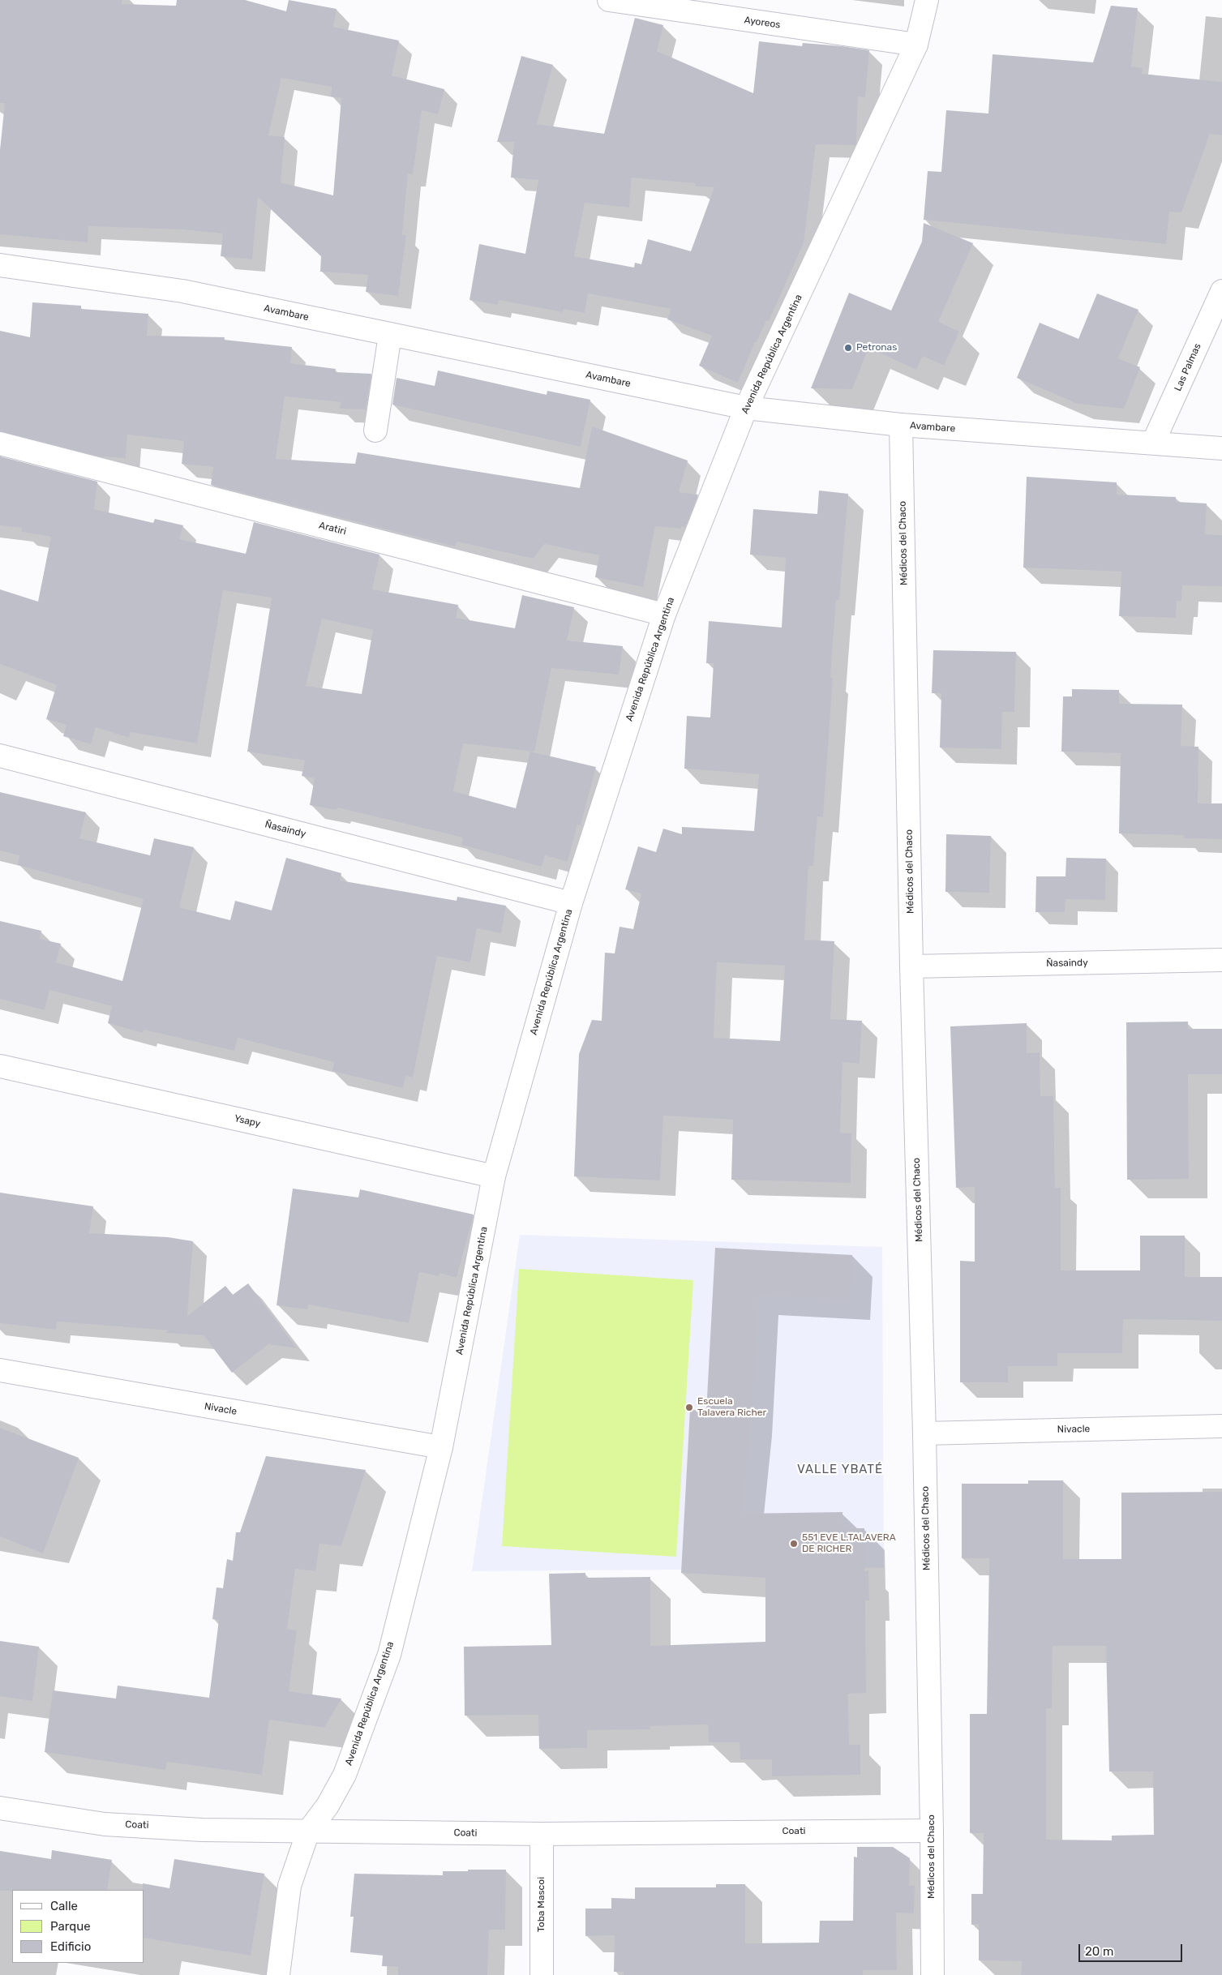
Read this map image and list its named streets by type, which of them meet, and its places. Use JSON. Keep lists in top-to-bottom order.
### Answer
{
  "streets": {
    "street": [
      "Ayoreos",
      "Avambare",
      "Avenida República Argentina",
      "Las Palmas",
      "Aratiri",
      "Médicos del Chaco",
      "Ñasaindy",
      "Ysapy",
      "Nivacle",
      "Coati",
      "Toba Mascoi"
    ]
  },
  "crossings": [
    ["Ayoreos", "Avenida República Argentina"],
    ["Avambare", "Avenida República Argentina"],
    ["Avambare", "Las Palmas"],
    ["Avambare", "Médicos del Chaco"],
    ["Avenida República Argentina", "Aratiri"],
    ["Avenida República Argentina", "Ñasaindy"],
    ["Avenida República Argentina", "Ysapy"],
    ["Avenida República Argentina", "Nivacle"],
    ["Avenida República Argentina", "Coati"],
    ["Médicos del Chaco", "Ñasaindy"],
    ["Médicos del Chaco", "Nivacle"],
    ["Médicos del Chaco", "Coati"],
    ["Coati", "Toba Mascoi"]
  ],
  "districts": ["VALLE YBATÉ"],
  "places": ["Petronas", "Escuela Talavera Richer", "551 EVE L.TALAVERA DE RICHER"],
  "legend": ["Calle", "Parque", "Edificio"],
  "scale_bar": "20 m"
}
